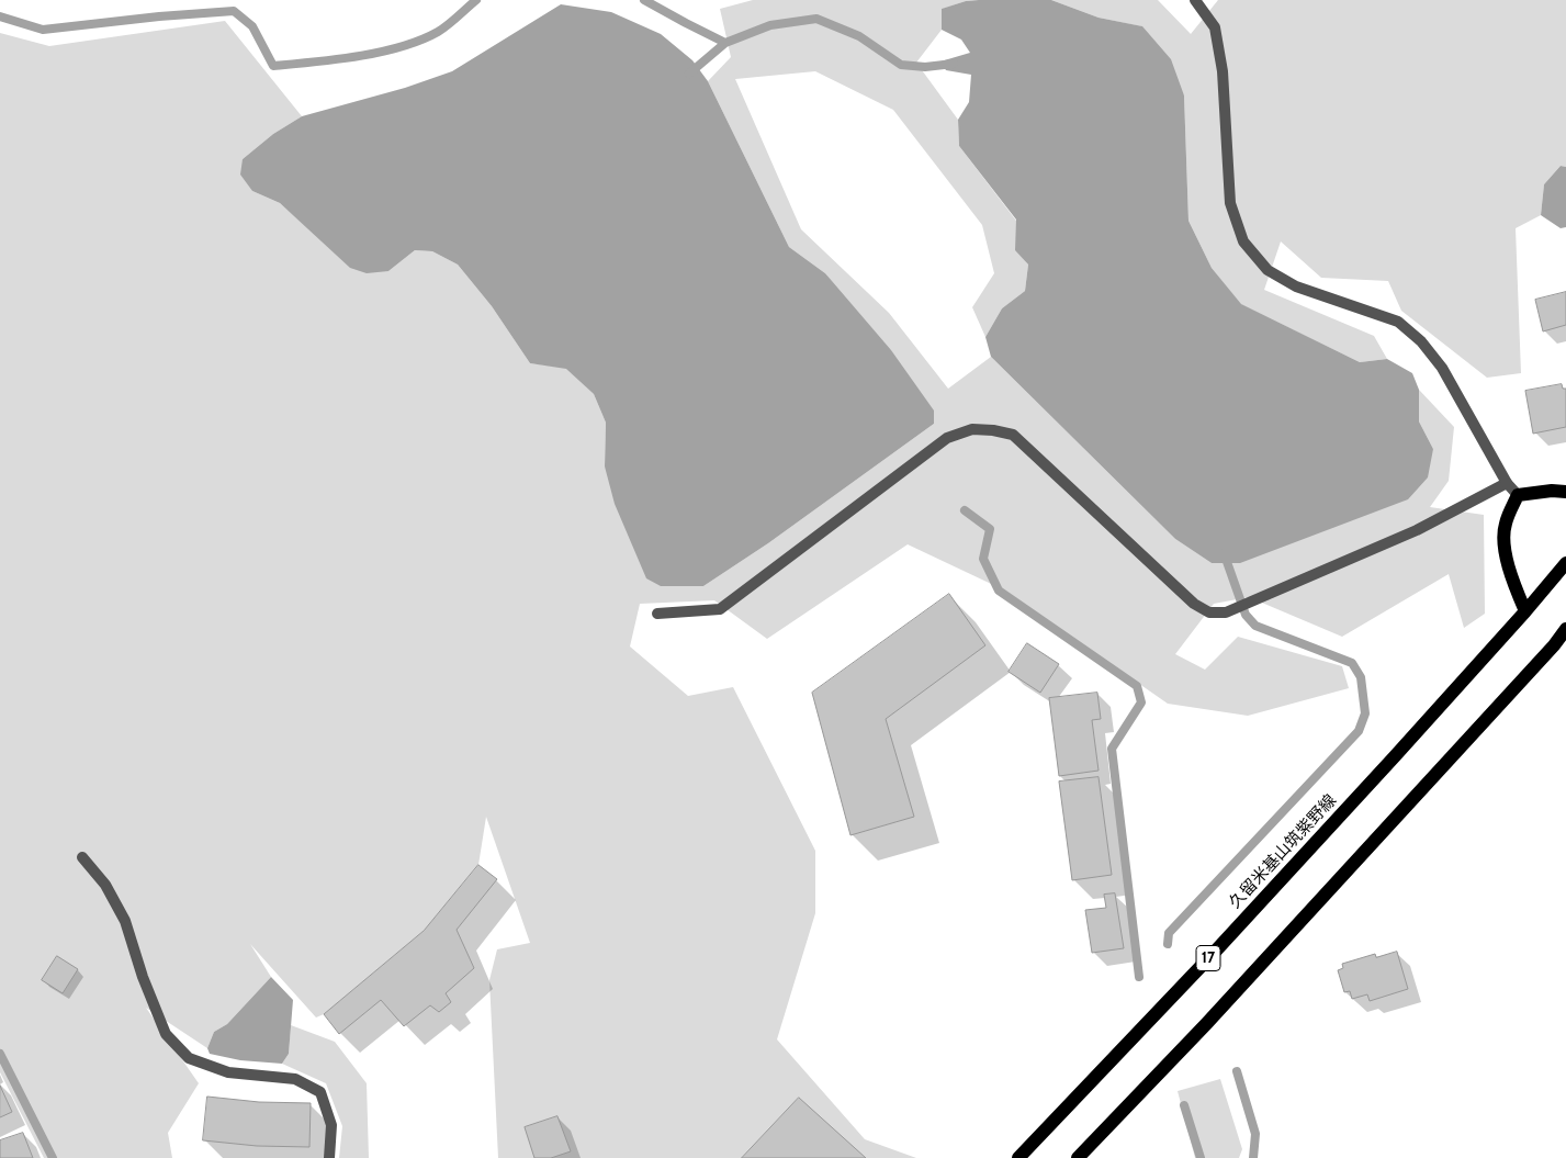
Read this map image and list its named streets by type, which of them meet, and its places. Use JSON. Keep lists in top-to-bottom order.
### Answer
{
  "streets": {
    "main road": ["久留米基山筑紫野線", "17"]
  }
}
